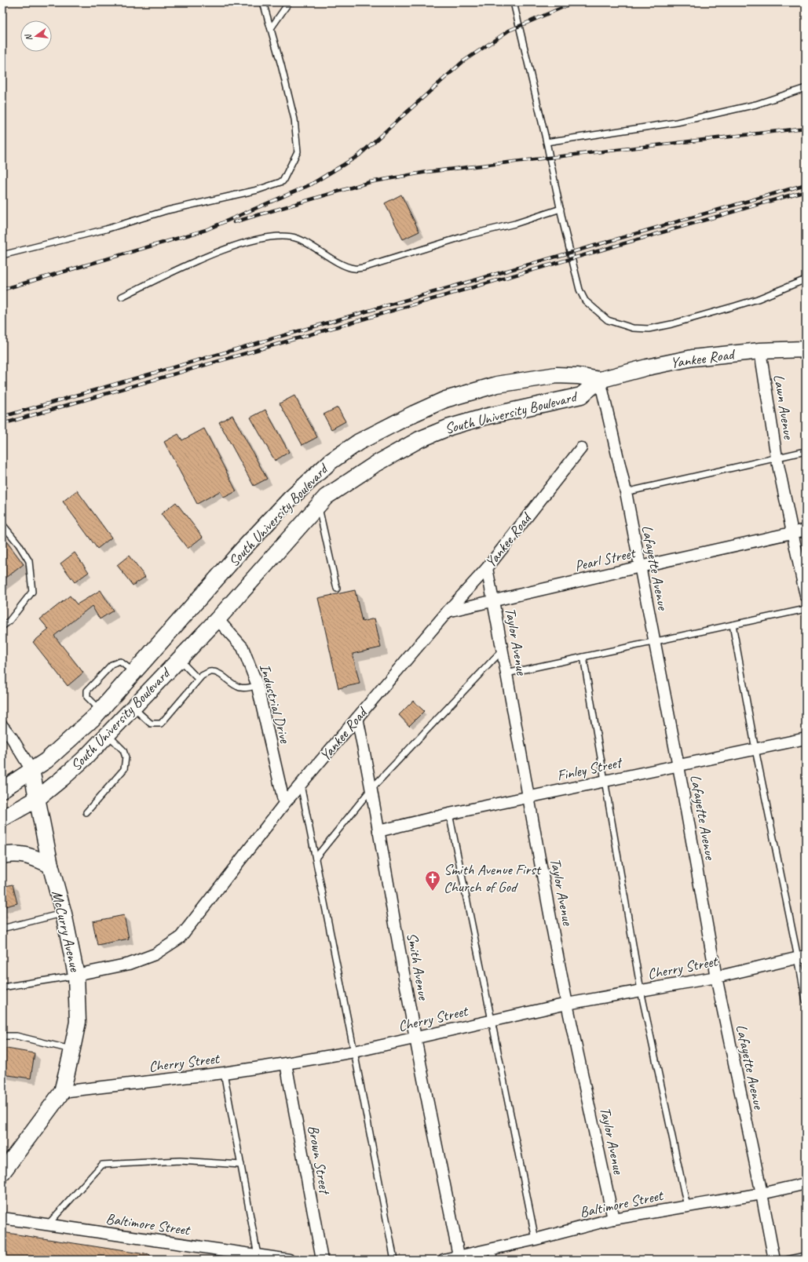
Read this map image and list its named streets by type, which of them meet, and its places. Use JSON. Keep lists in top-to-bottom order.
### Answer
{
  "streets": {
    "street": [
      "Yankee Road",
      "Lawn Avenue",
      "South University Boulevard",
      "Pearl Street",
      "Lafayette Avenue",
      "Taylor Avenue",
      "Industrial Drive",
      "Finley Street",
      "McCurry Avenue",
      "Smith Avenue",
      "Cherry Street",
      "Brown Street",
      "Baltimore Street"
    ]
  },
  "crossings": [
    ["Yankee Road", "Lawn Avenue"],
    ["Yankee Road", "South University Boulevard"],
    ["Yankee Road", "Pearl Street"],
    ["Yankee Road", "Lafayette Avenue"],
    ["Yankee Road", "Taylor Avenue"],
    ["Yankee Road", "Industrial Drive"],
    ["Yankee Road", "McCurry Avenue"],
    ["Yankee Road", "Smith Avenue"],
    ["Lawn Avenue", "Pearl Street"],
    ["South University Boulevard", "Lafayette Avenue"],
    ["South University Boulevard", "Industrial Drive"],
    ["South University Boulevard", "McCurry Avenue"],
    ["Pearl Street", "Lafayette Avenue"],
    ["Pearl Street", "Taylor Avenue"],
    ["Lafayette Avenue", "Finley Street"],
    ["Lafayette Avenue", "Cherry Street"],
    ["Lafayette Avenue", "Baltimore Street"],
    ["Taylor Avenue", "Finley Street"],
    ["Taylor Avenue", "Cherry Street"],
    ["Taylor Avenue", "Baltimore Street"],
    ["Finley Street", "Smith Avenue"],
    ["McCurry Avenue", "Cherry Street"],
    ["Smith Avenue", "Cherry Street"],
    ["Smith Avenue", "Baltimore Street"],
    ["Cherry Street", "Brown Street"]
  ],
  "places": {
    "church": ["Smith Avenue First Church of God"]
  },
  "north": "left"
}
